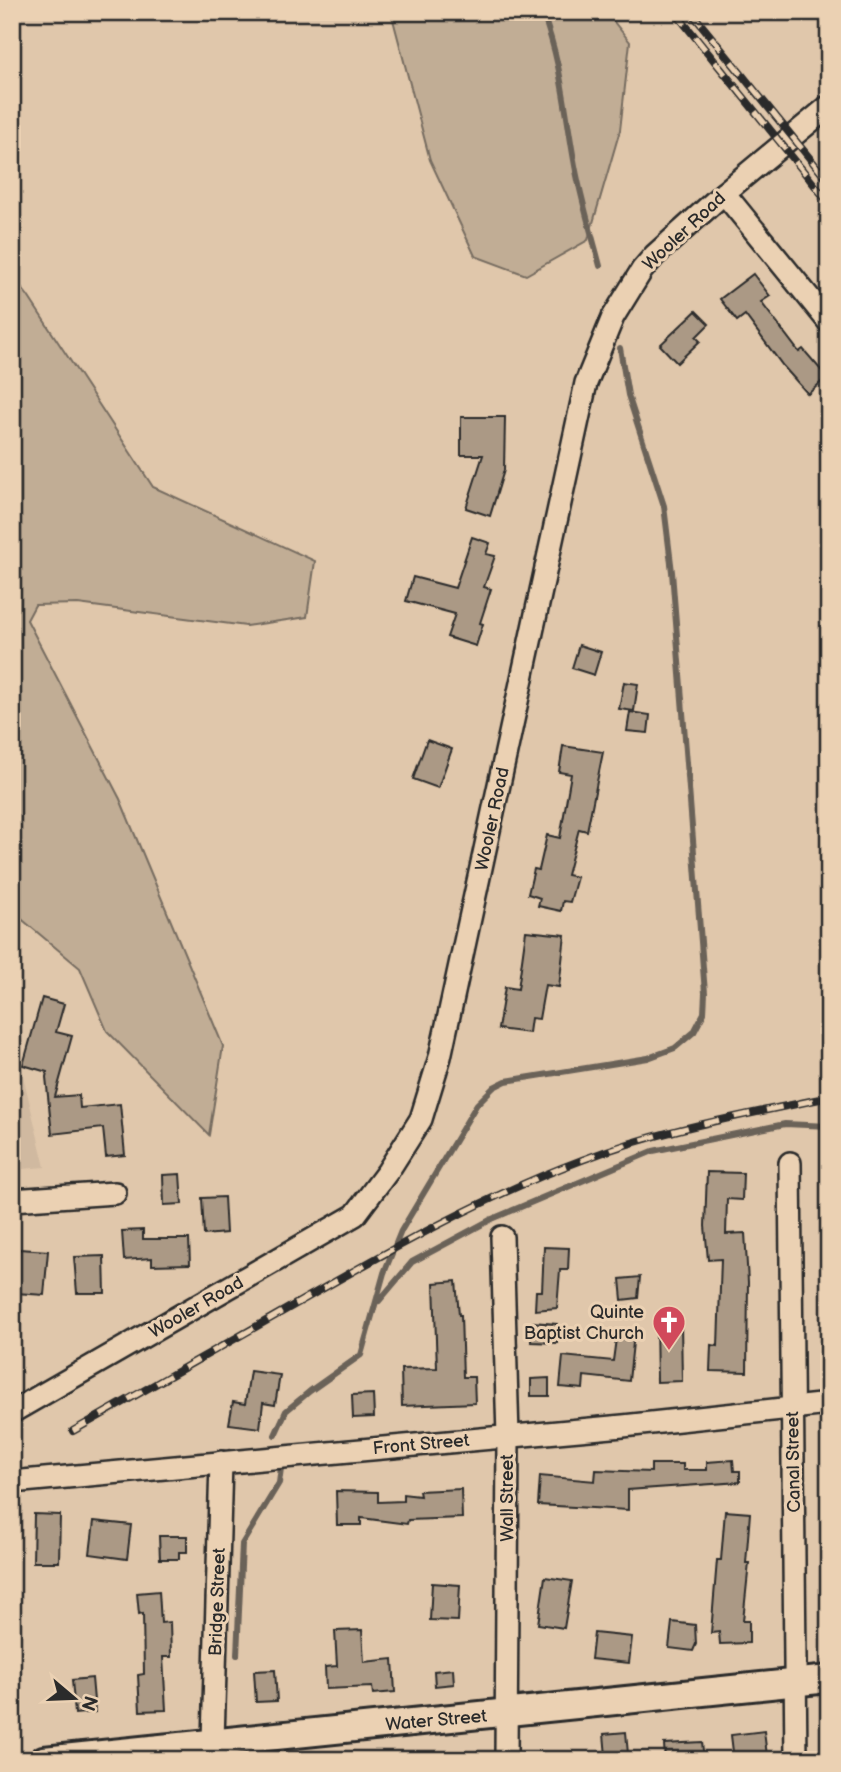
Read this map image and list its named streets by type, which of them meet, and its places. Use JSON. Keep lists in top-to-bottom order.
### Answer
{
  "streets": {
    "main road": ["Water Street"],
    "street": [
      "Wooler Road",
      "Front Street",
      "Canal Street",
      "Wall Street",
      "Bridge Street"
    ]
  },
  "crossings": [
    ["Front Street", "Canal Street"],
    ["Front Street", "Wall Street"],
    ["Front Street", "Bridge Street"],
    ["Canal Street", "Water Street"],
    ["Wall Street", "Water Street"],
    ["Bridge Street", "Water Street"]
  ],
  "places": {
    "church": ["Quinte Baptist Church"]
  },
  "north": "right"
}
